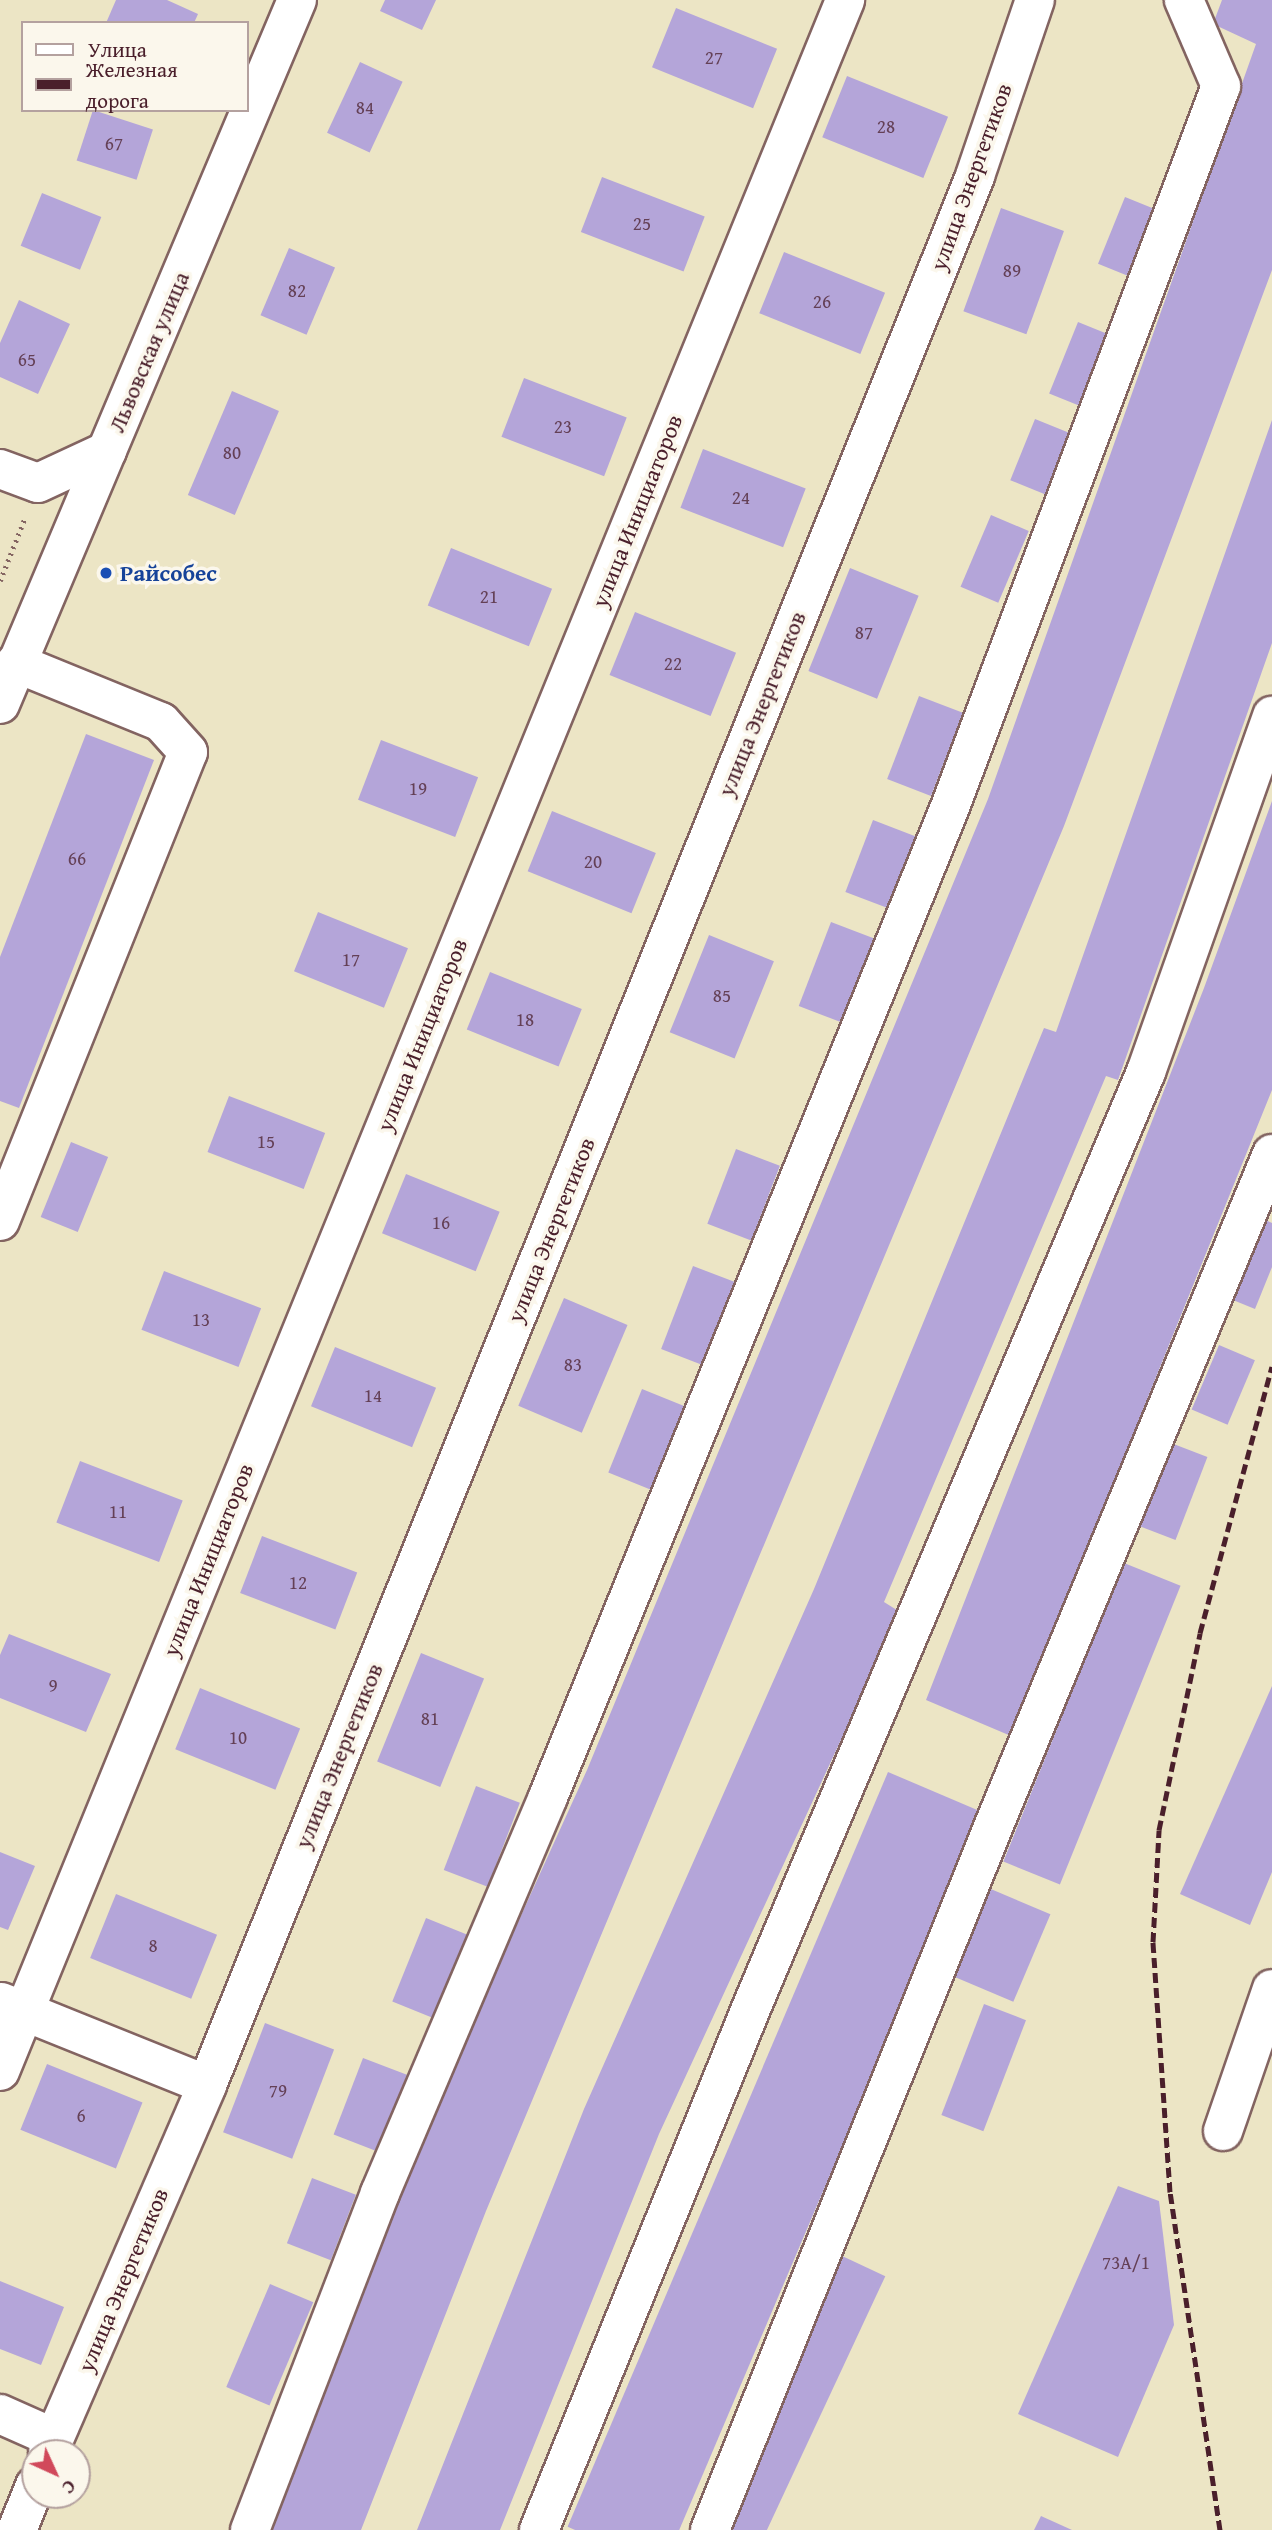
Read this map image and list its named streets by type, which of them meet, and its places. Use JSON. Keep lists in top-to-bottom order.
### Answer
{
  "streets": {
    "street": ["улица Энергетиков", "Львовская улица", "улица Инициаторов"]
  },
  "places": ["Райсобес"],
  "house_numbers": [
    "27",
    "84",
    "28",
    "67",
    "25",
    "89",
    "82",
    "26",
    "65",
    "23",
    "80",
    "24",
    "21",
    "87",
    "22",
    "19",
    "66",
    "20",
    "17",
    "85",
    "18",
    "15",
    "16",
    "13",
    "83",
    "14",
    "11",
    "12",
    "9",
    "81",
    "10",
    "8",
    "79",
    "6",
    "73А/1"
  ],
  "legend": ["Улица", "Железная дорога"],
  "north": "bottom right"
}
